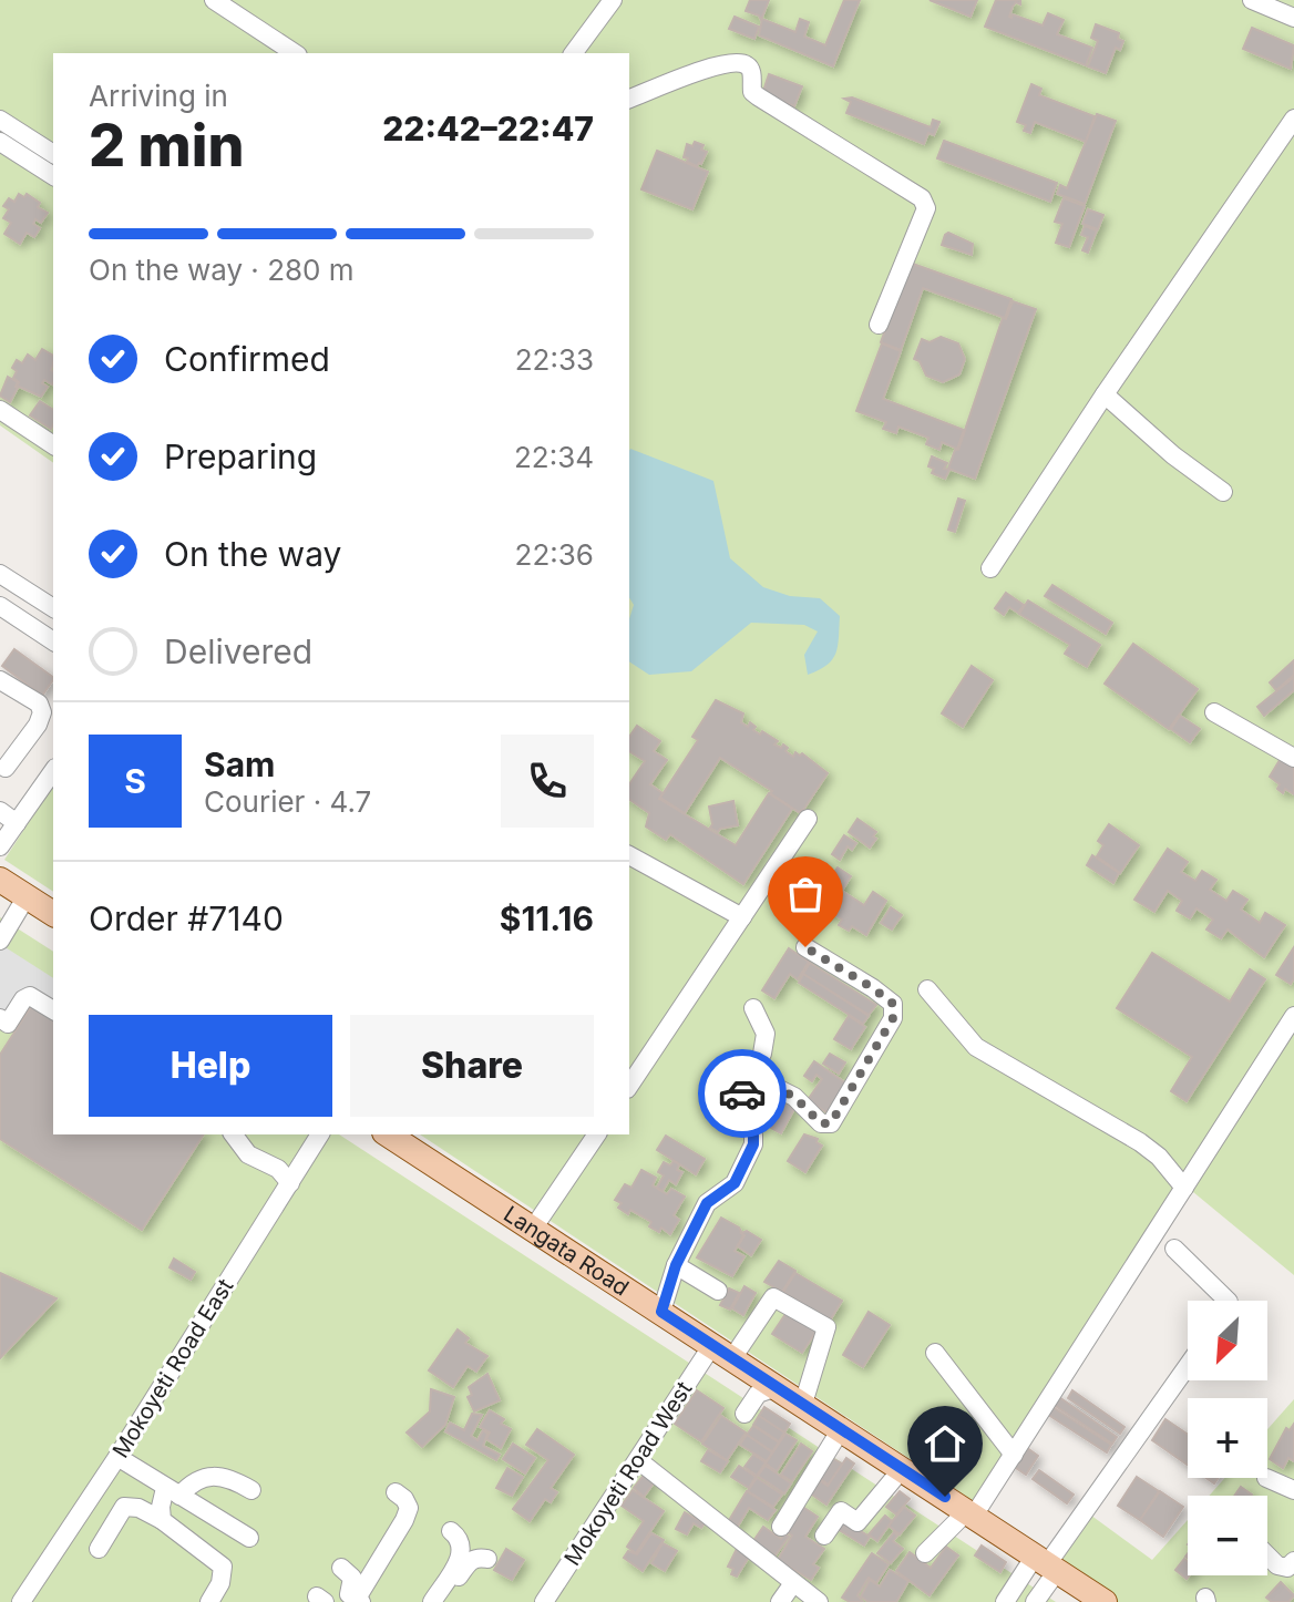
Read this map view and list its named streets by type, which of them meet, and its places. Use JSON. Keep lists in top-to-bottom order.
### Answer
{
  "streets": {
    "main road": ["Langata Road"],
    "street": ["Mokoyeti Road East", "Mokoyeti Road West"]
  },
  "crossings": [
    ["Langata Road", "Mokoyeti Road West"]
  ],
  "north": "bottom left",
  "page": {
    "heading": ["2 min", "Arriving in", "22:42–22:47"],
    "panel": [
      "Sam",
      "Courier · 4.7",
      "Order #7140",
      "$11.16"
    ],
    "bar": "On the way · 280 m",
    "list": [
      ["Confirmed", "22:33"],
      ["Preparing", "22:34"],
      ["On the way", "22:36"],
      "Delivered"
    ],
    "round": "S",
    "buttons": ["Help", "Share"],
    "map_buttons": ["+", "−"]
  }
}
